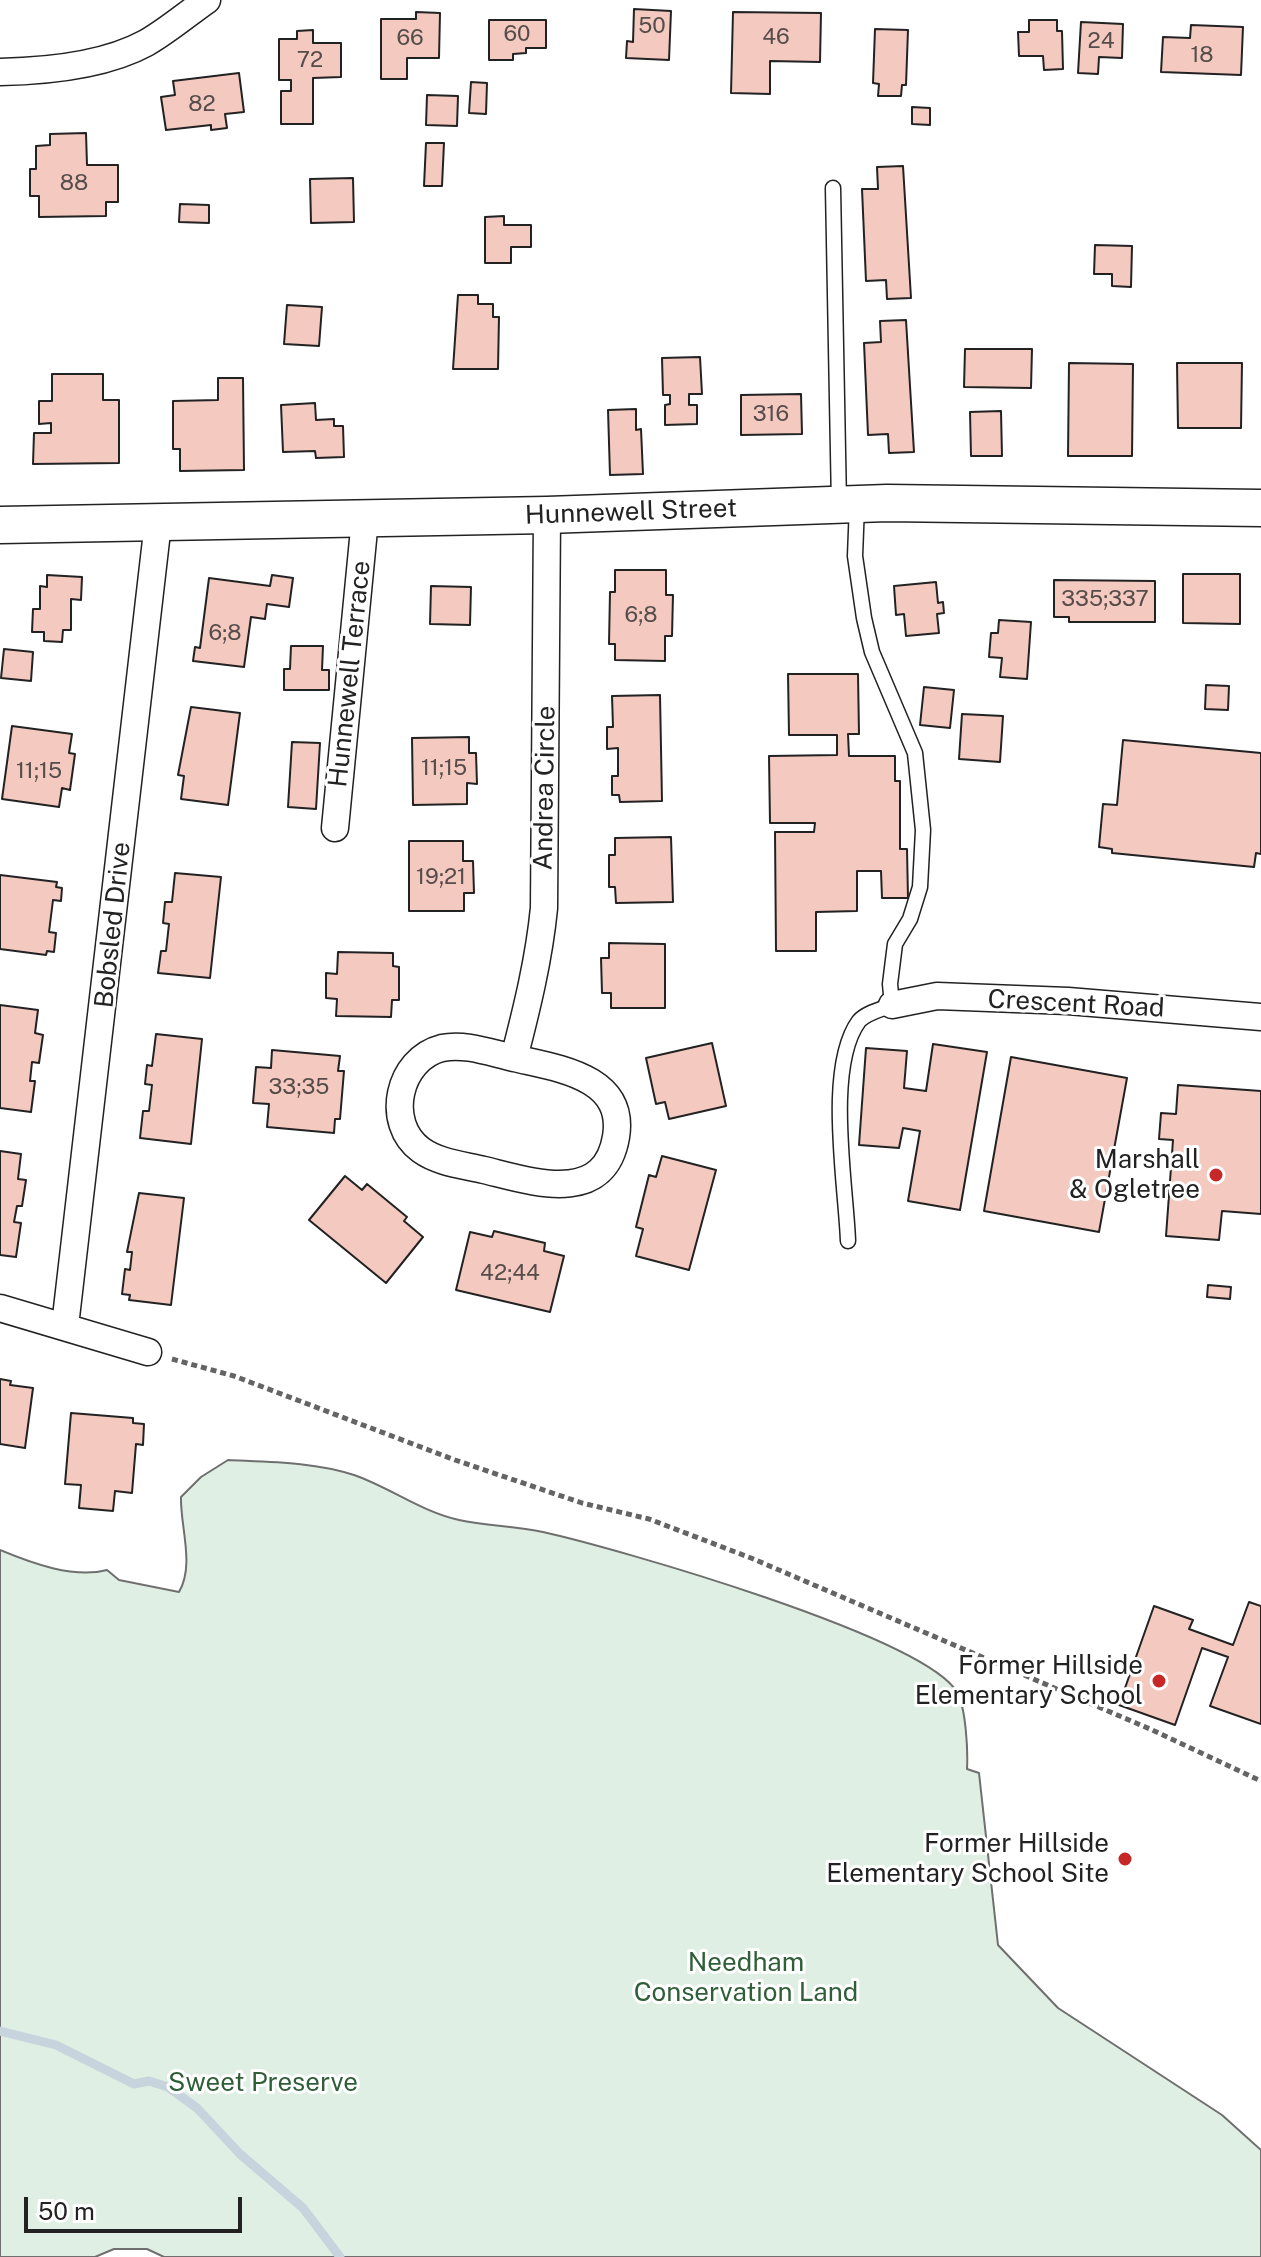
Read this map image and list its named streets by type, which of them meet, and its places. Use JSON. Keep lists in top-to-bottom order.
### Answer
{
  "streets": {
    "main road": ["Hunnewell Street"],
    "street": [
      "Hunnewell Terrace",
      "Andrea Circle",
      "Bobsled Drive",
      "Crescent Road"
    ]
  },
  "crossings": [
    ["Hunnewell Street", "Hunnewell Terrace"],
    ["Hunnewell Street", "Andrea Circle"],
    ["Hunnewell Street", "Bobsled Drive"]
  ],
  "parks": ["Needham Conservation Land", "Sweet Preserve"],
  "places": ["Marshall & Ogletree", "Former Hillside Elementary School", "Former Hillside Elementary School Site"],
  "house_numbers": [
    "50",
    "60",
    "46",
    "66",
    "24",
    "18",
    "72",
    "82",
    "88",
    "316",
    "335;337",
    "6;8",
    "6;8",
    "11;15",
    "11;15",
    "19;21",
    "33;35",
    "42;44"
  ],
  "scale_bar": "50 m"
}
